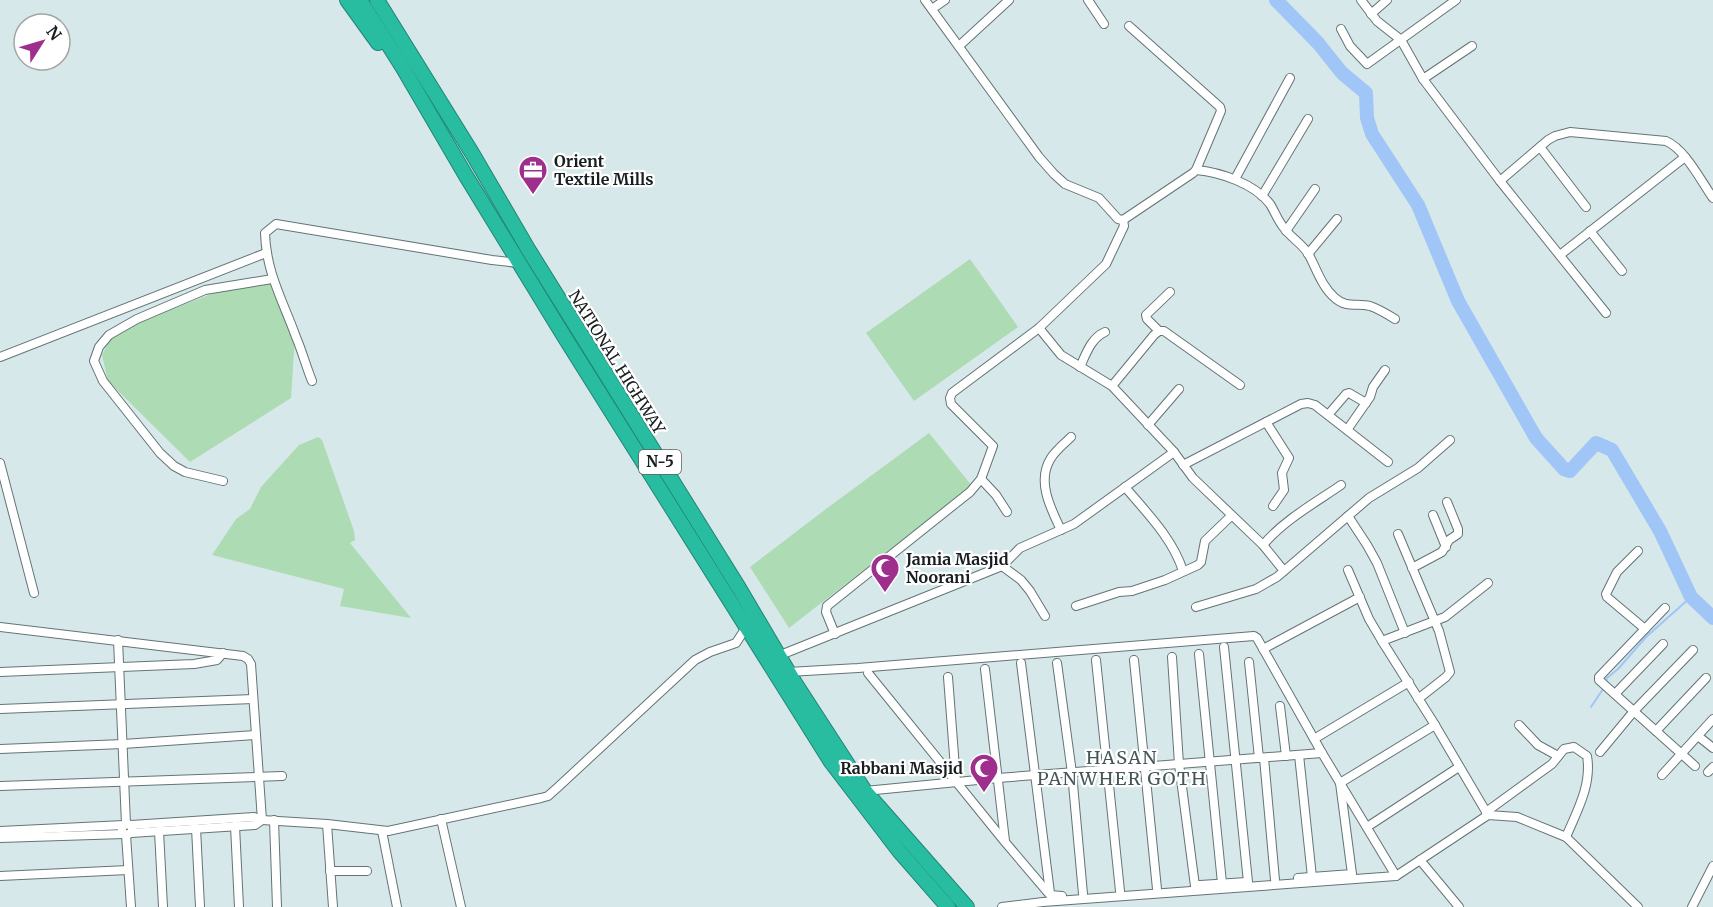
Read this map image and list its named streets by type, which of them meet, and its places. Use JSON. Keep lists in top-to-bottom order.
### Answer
{
  "streets": {
    "highway": ["NATIONAL HIGHWAY", "N-5"]
  },
  "districts": ["HASAN PANWHER GOTH"],
  "places": {
    "office": ["Orient Textile Mills"],
    "mosque": ["Jamia Masjid Noorani", "Rabbani Masjid"]
  },
  "north": "top right"
}
